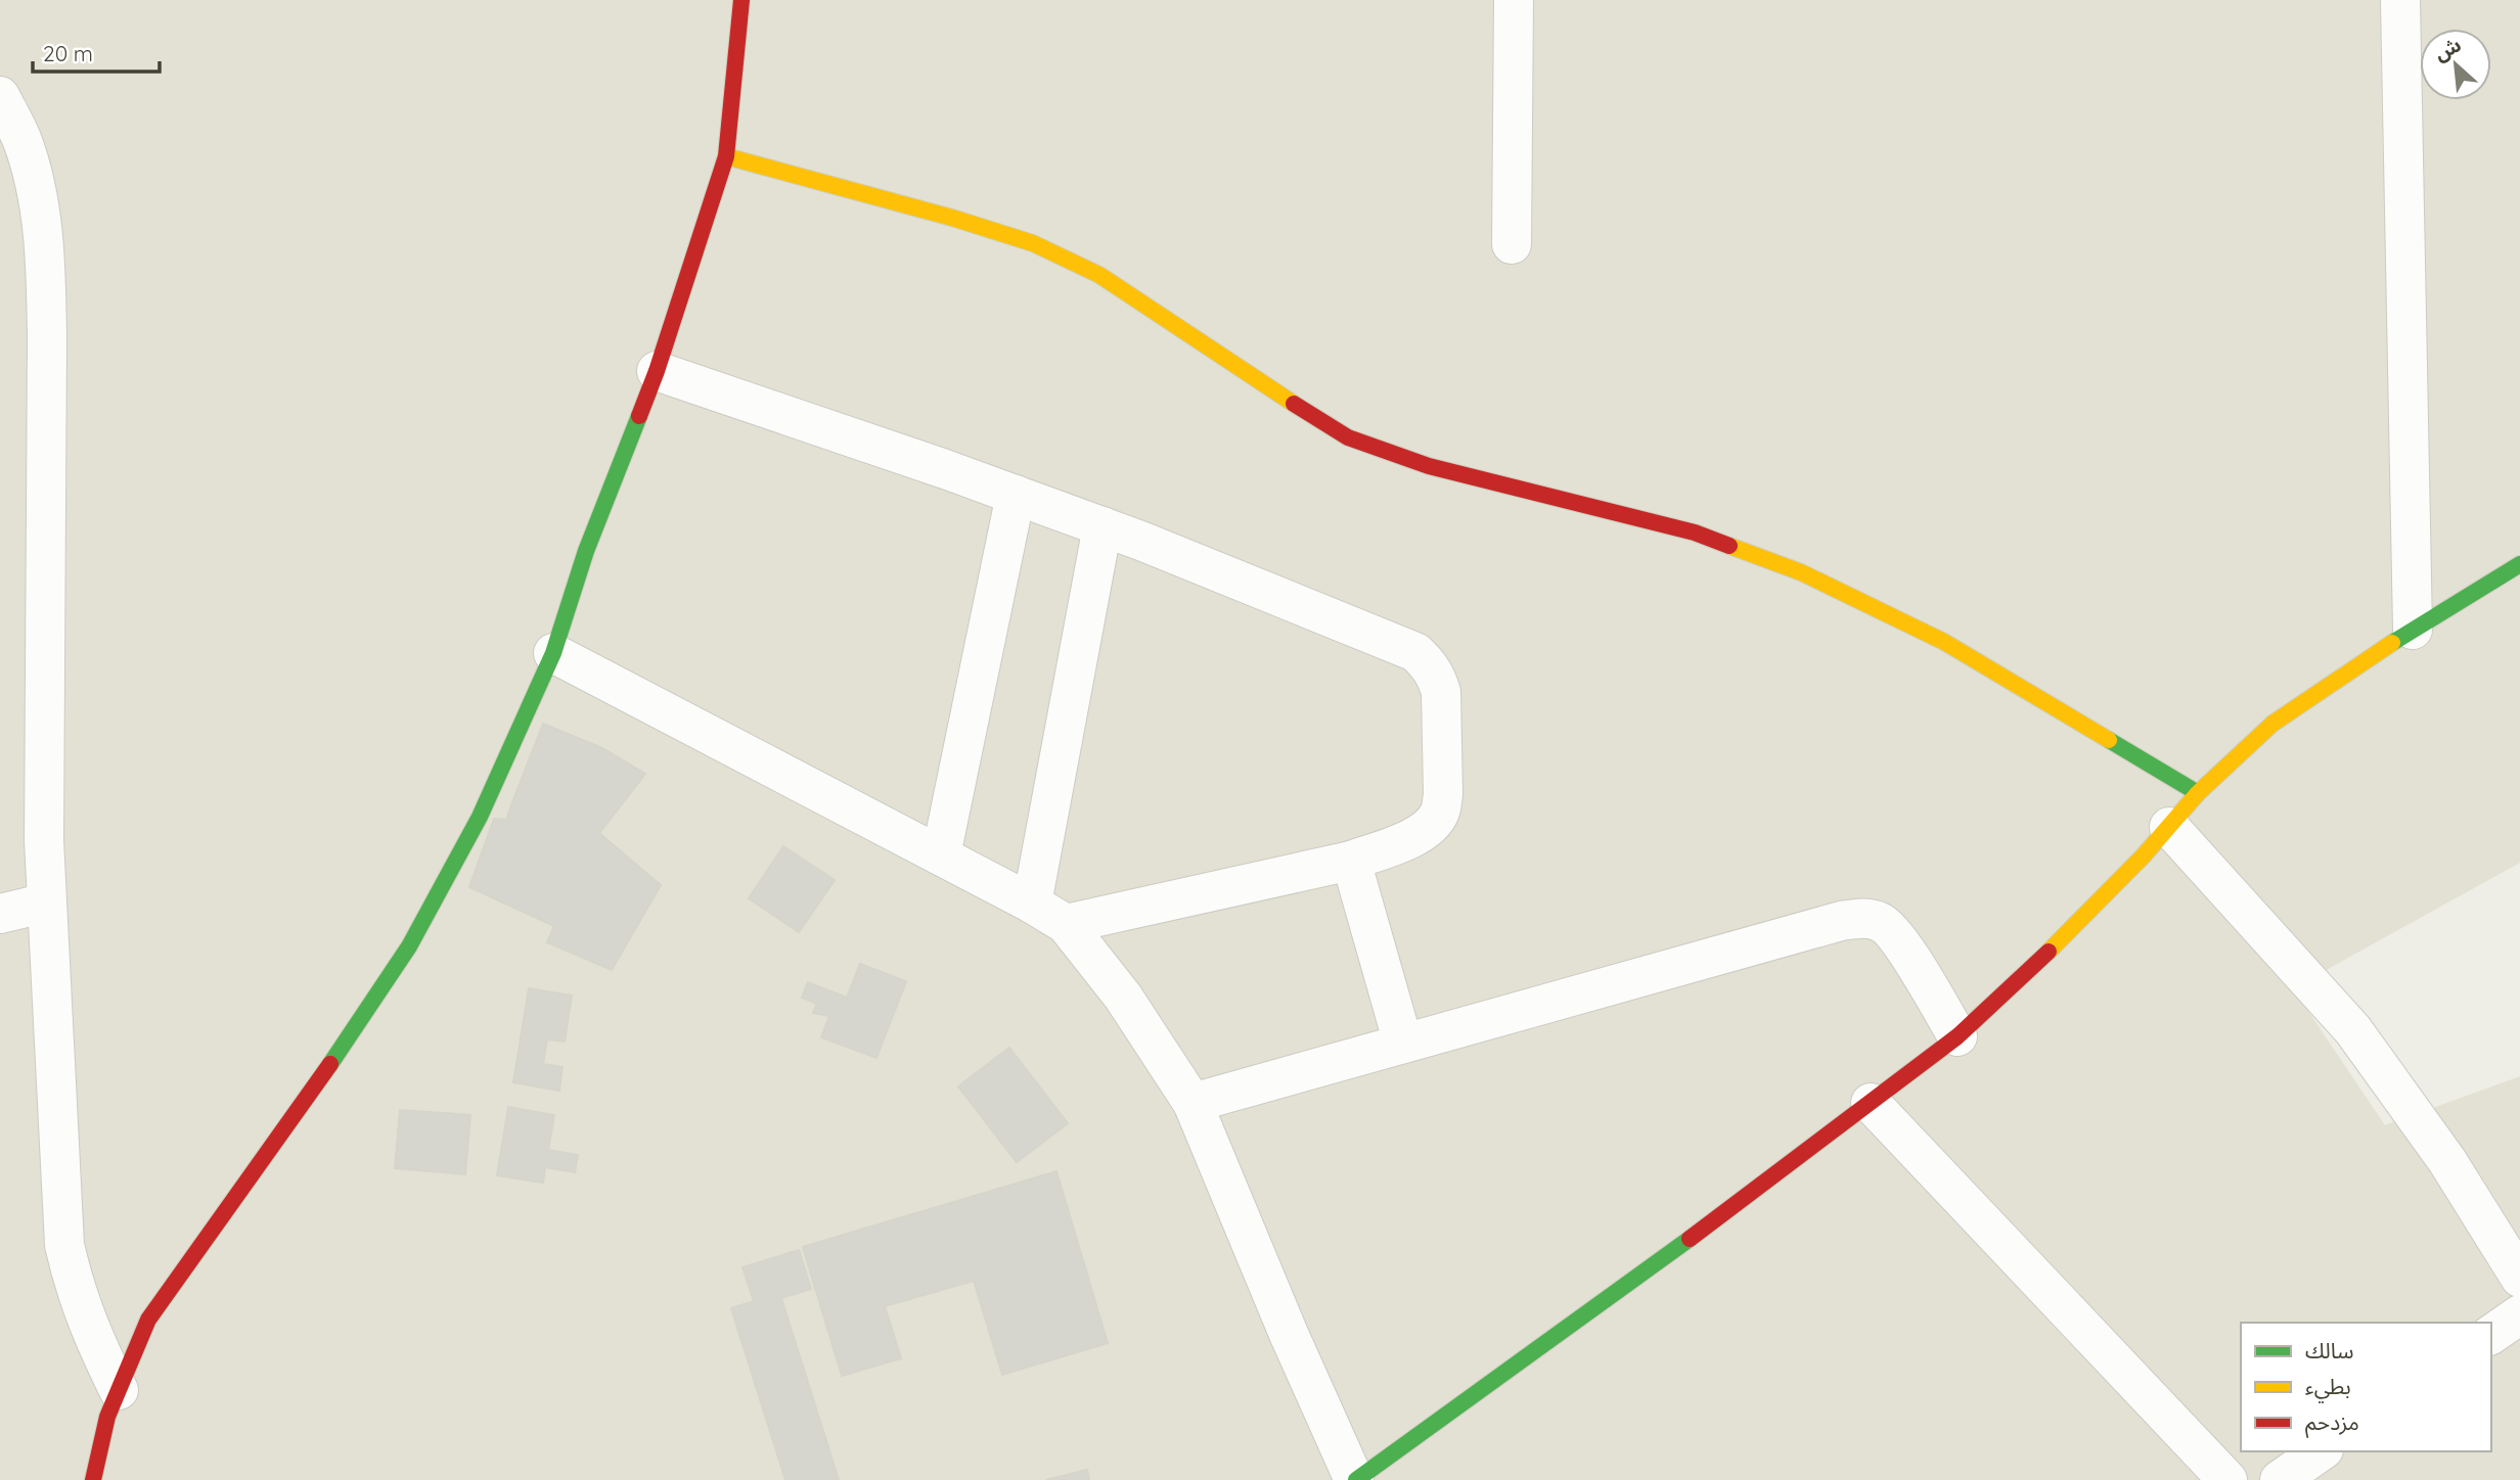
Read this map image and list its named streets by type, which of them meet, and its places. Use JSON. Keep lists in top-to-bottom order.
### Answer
{
  "legend": ["سالك", "بطيء", "مزدحم"],
  "scale_bar": "20 m",
  "north": "top left"
}
